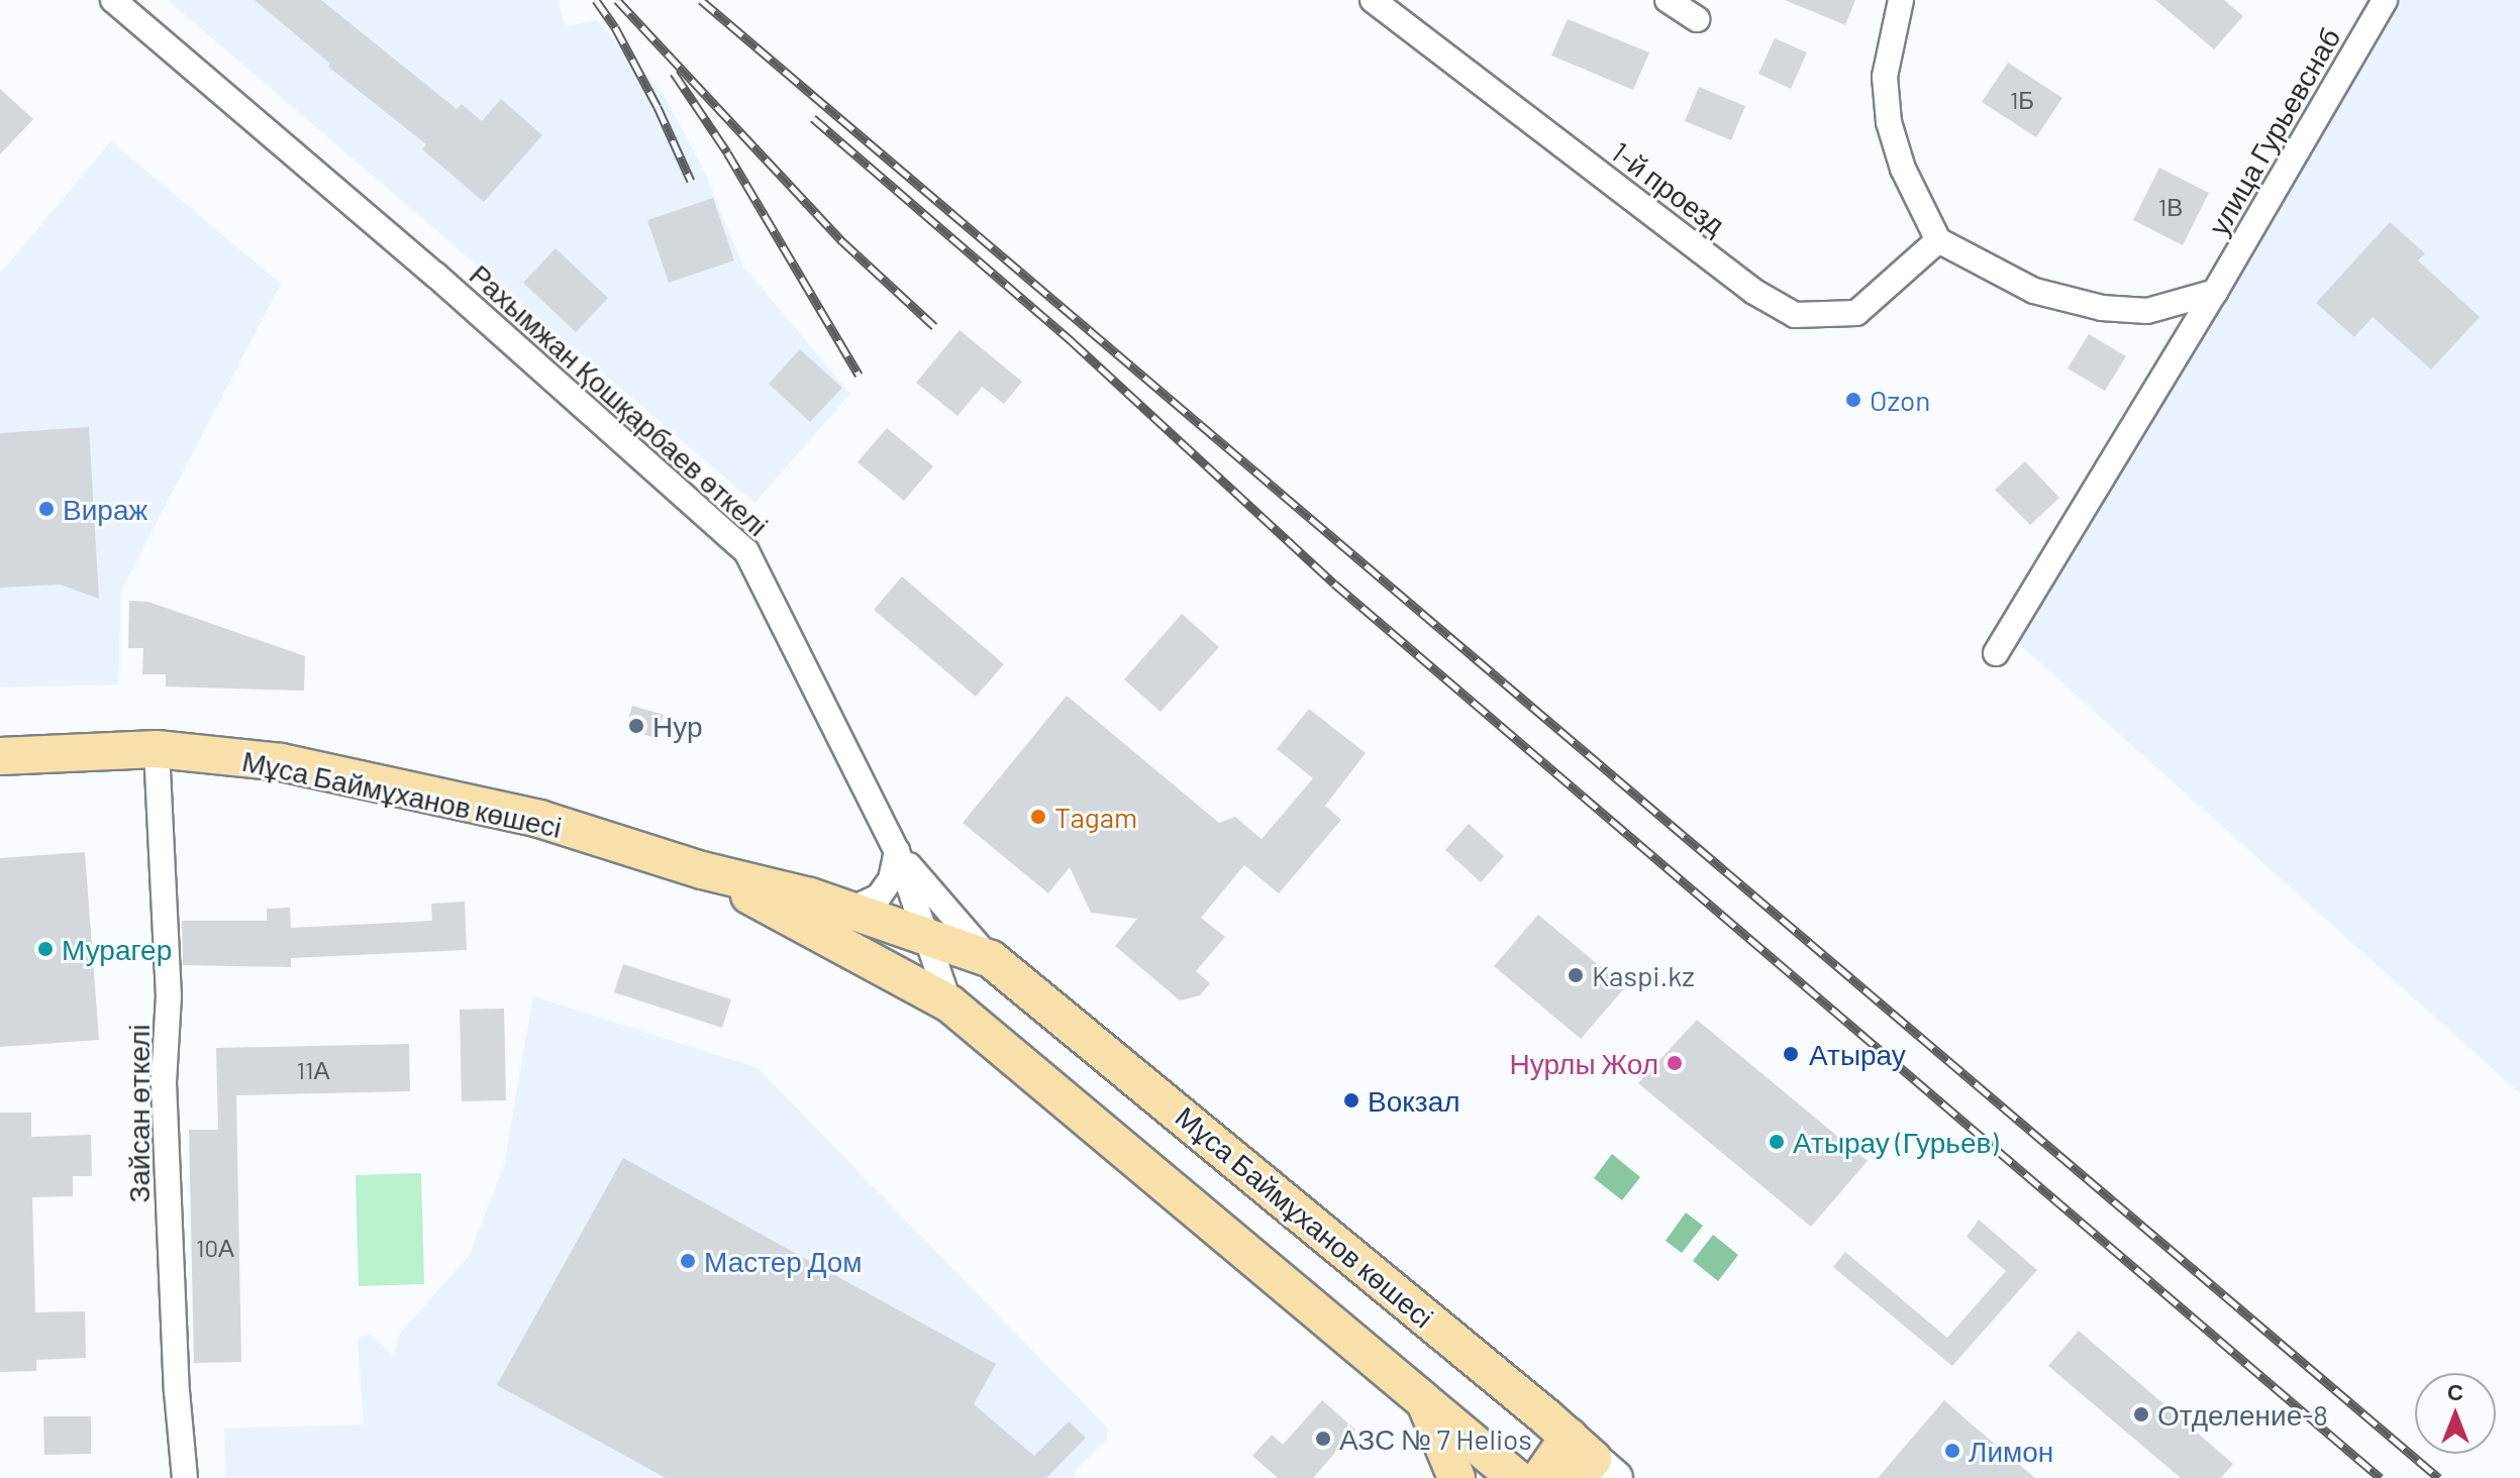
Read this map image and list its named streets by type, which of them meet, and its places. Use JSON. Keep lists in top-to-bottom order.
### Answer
{
  "streets": {
    "main road": ["Мұса Баймұханов көшесі"],
    "street": [
      "улица Гурьевснаб",
      "1-й проезд",
      "Рахымжан Қошқарбаев өткелі",
      "Зайсан өткелі"
    ]
  },
  "crossings": [
    ["Мұса Баймұханов көшесі", "Зайсан өткелі"]
  ],
  "places": [
    "Ozon",
    "Вираж",
    "Нур",
    "Tagam",
    "Мурагер",
    "Kaspi.kz",
    "Атырау",
    "Нурлы Жол",
    "Вокзал",
    "Атырау (Гурьев)",
    "Мастер Дом",
    "Отделение-8",
    "АЗС № 7 Helios",
    "Лимон"
  ],
  "house_numbers": [
    "1Б",
    "1В",
    "11А",
    "10А"
  ],
  "north": "top"
}
